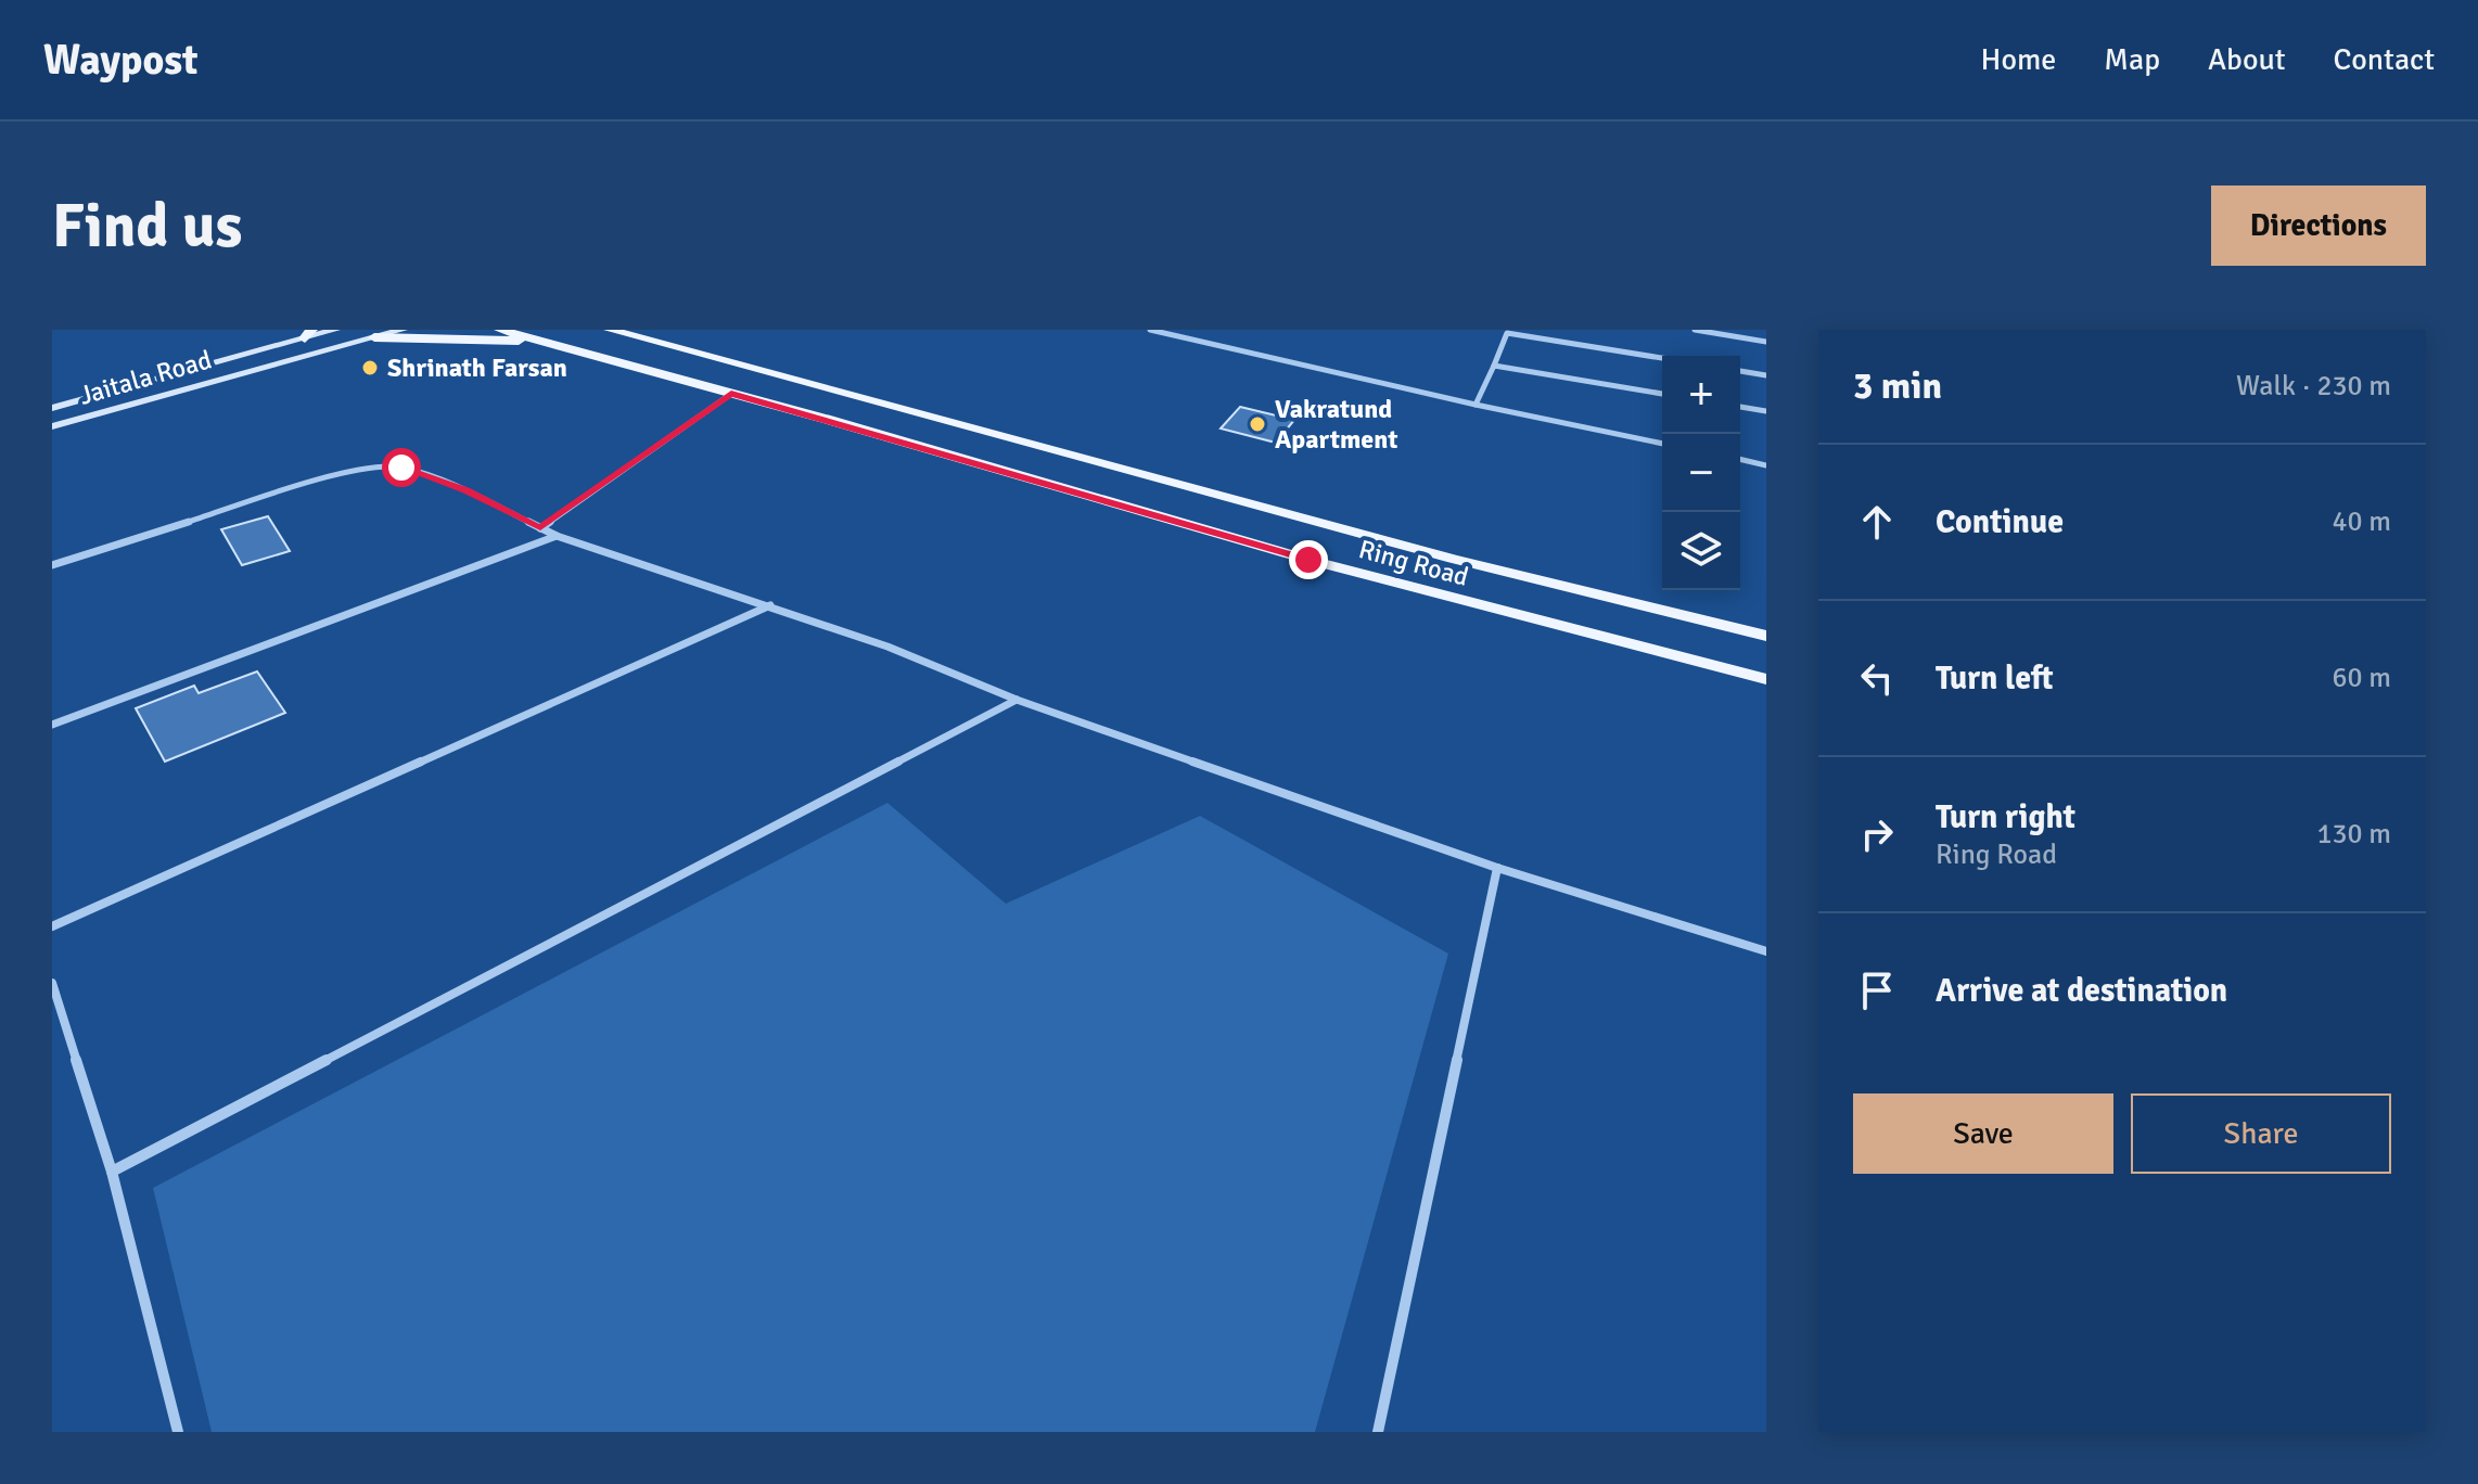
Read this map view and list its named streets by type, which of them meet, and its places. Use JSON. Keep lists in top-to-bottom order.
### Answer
{
  "streets": {
    "main road": ["Jaitala Road", "Ring Road"]
  },
  "places": ["Shrinath Farsan", "Vakratund Apartment"],
  "page": {
    "header": "Waypost",
    "nav": [
      "Home",
      "Map",
      "About",
      "Contact"
    ],
    "buttons": [
      "Directions",
      ["Save", "Share"]
    ],
    "title": "Find us",
    "heading": ["3 min", "Walk · 230 m"],
    "map_buttons": ["+", "−"],
    "list": [
      ["Continue", "40 m"],
      ["Turn left", "60 m"],
      ["Turn right", "Ring Road", "130 m"],
      "Arrive at destination"
    ]
  }
}
